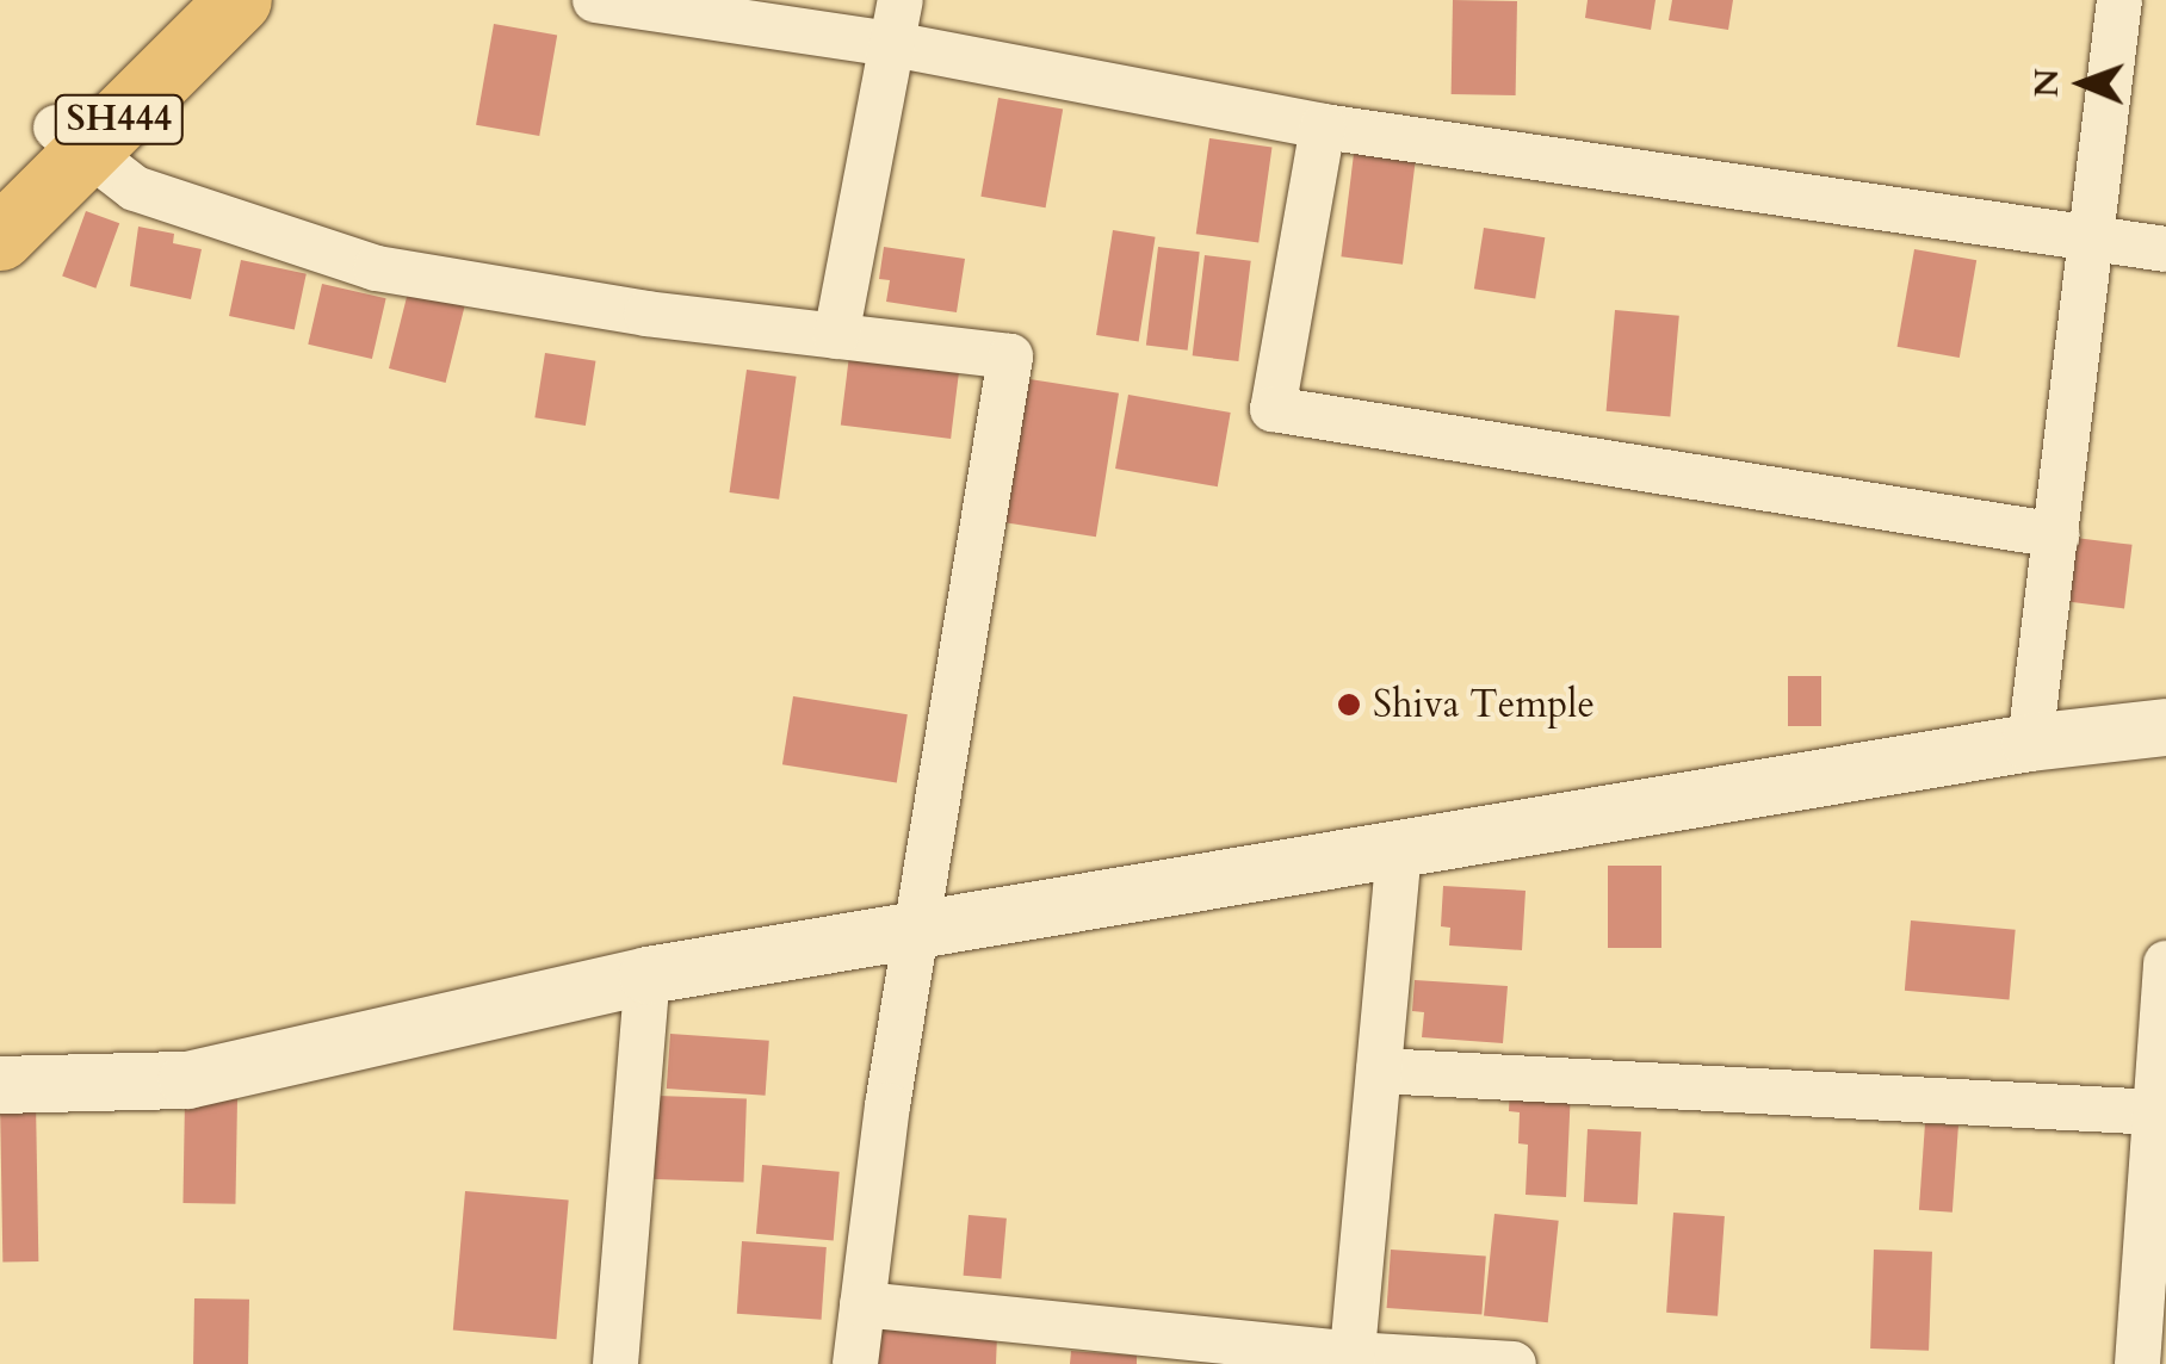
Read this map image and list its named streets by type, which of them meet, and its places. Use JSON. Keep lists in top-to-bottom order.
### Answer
{
  "streets": {
    "main road": ["SH444"]
  },
  "places": ["Shiva Temple"],
  "north": "left"
}
